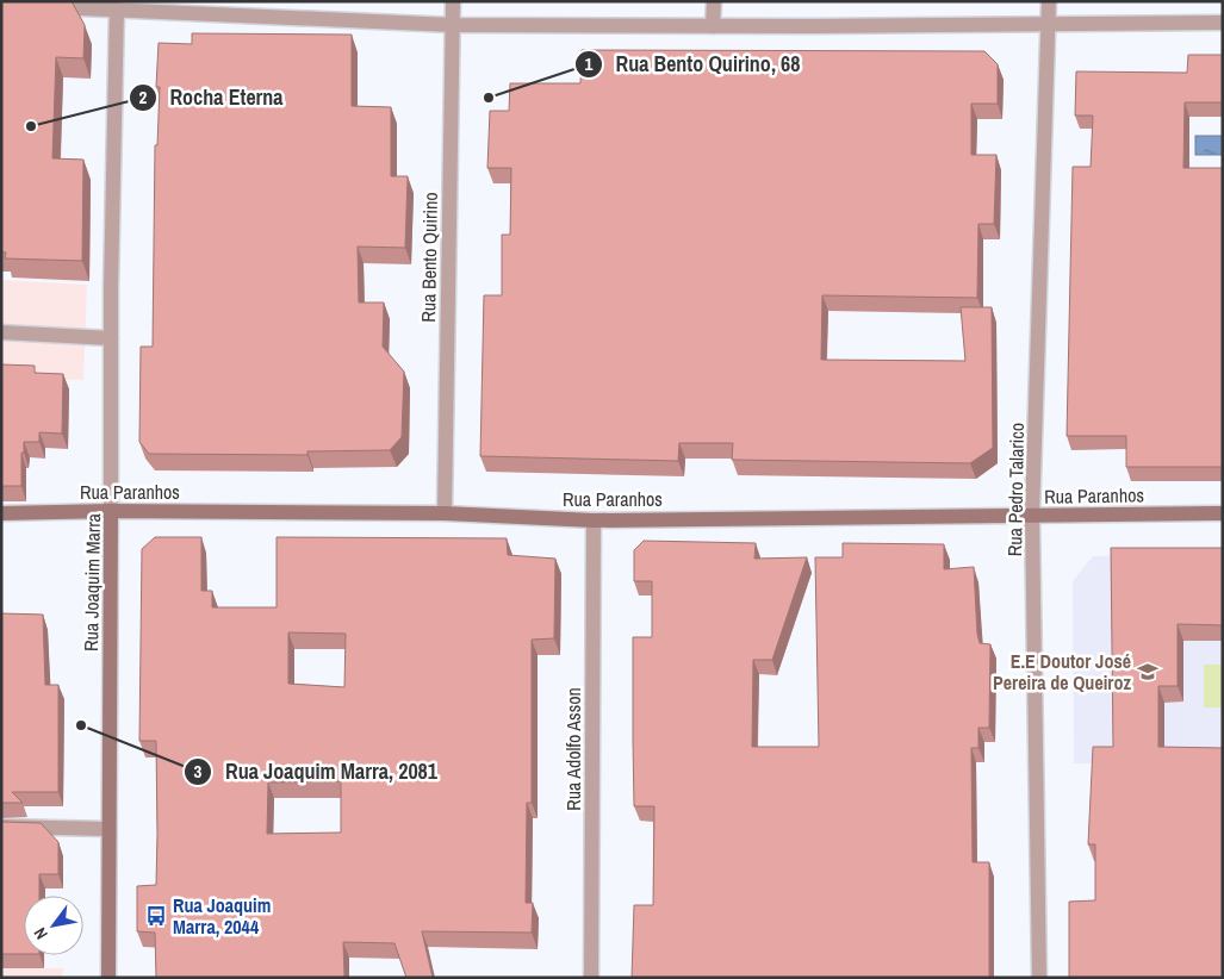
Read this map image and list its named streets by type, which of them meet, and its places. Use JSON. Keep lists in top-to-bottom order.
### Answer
{
  "streets": {
    "street": [
      "Rua Bento Quirino",
      "Rua Pedro Talarico",
      "Rua Paranhos",
      "Rua Joaquim Marra",
      "Rua Adolfo Asson"
    ]
  },
  "crossings": [
    ["Rua Bento Quirino", "Rua Paranhos"],
    ["Rua Pedro Talarico", "Rua Paranhos"],
    ["Rua Paranhos", "Rua Joaquim Marra"],
    ["Rua Paranhos", "Rua Adolfo Asson"]
  ],
  "places": {
    "other": ["Rua Bento Quirino, 68", "Rocha Eterna", "Rua Joaquim Marra, 2081"],
    "school or university": ["E.E Doutor José Pereira de Queiroz"],
    "bus stop": ["Rua Joaquim Marra, 2044"]
  },
  "north": "bottom left"
}
